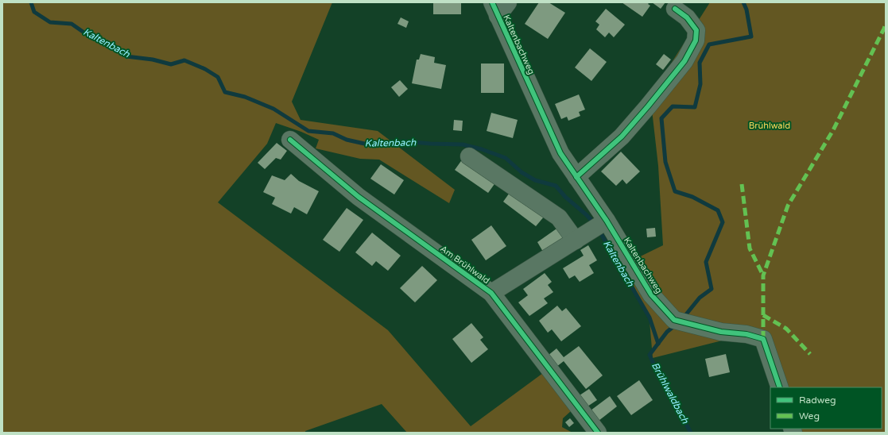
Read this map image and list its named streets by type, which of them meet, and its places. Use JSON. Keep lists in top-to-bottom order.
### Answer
{
  "streets": {
    "street": ["Kaltenbachweg", "Am Brühlwald"]
  },
  "crossings": [
    ["Kaltenbachweg", "Am Brühlwald"]
  ],
  "water": ["Kaltenbach", "Brühlwaldbach"],
  "parks": ["Brühlwald"],
  "legend": ["Radweg", "Weg"]
}
